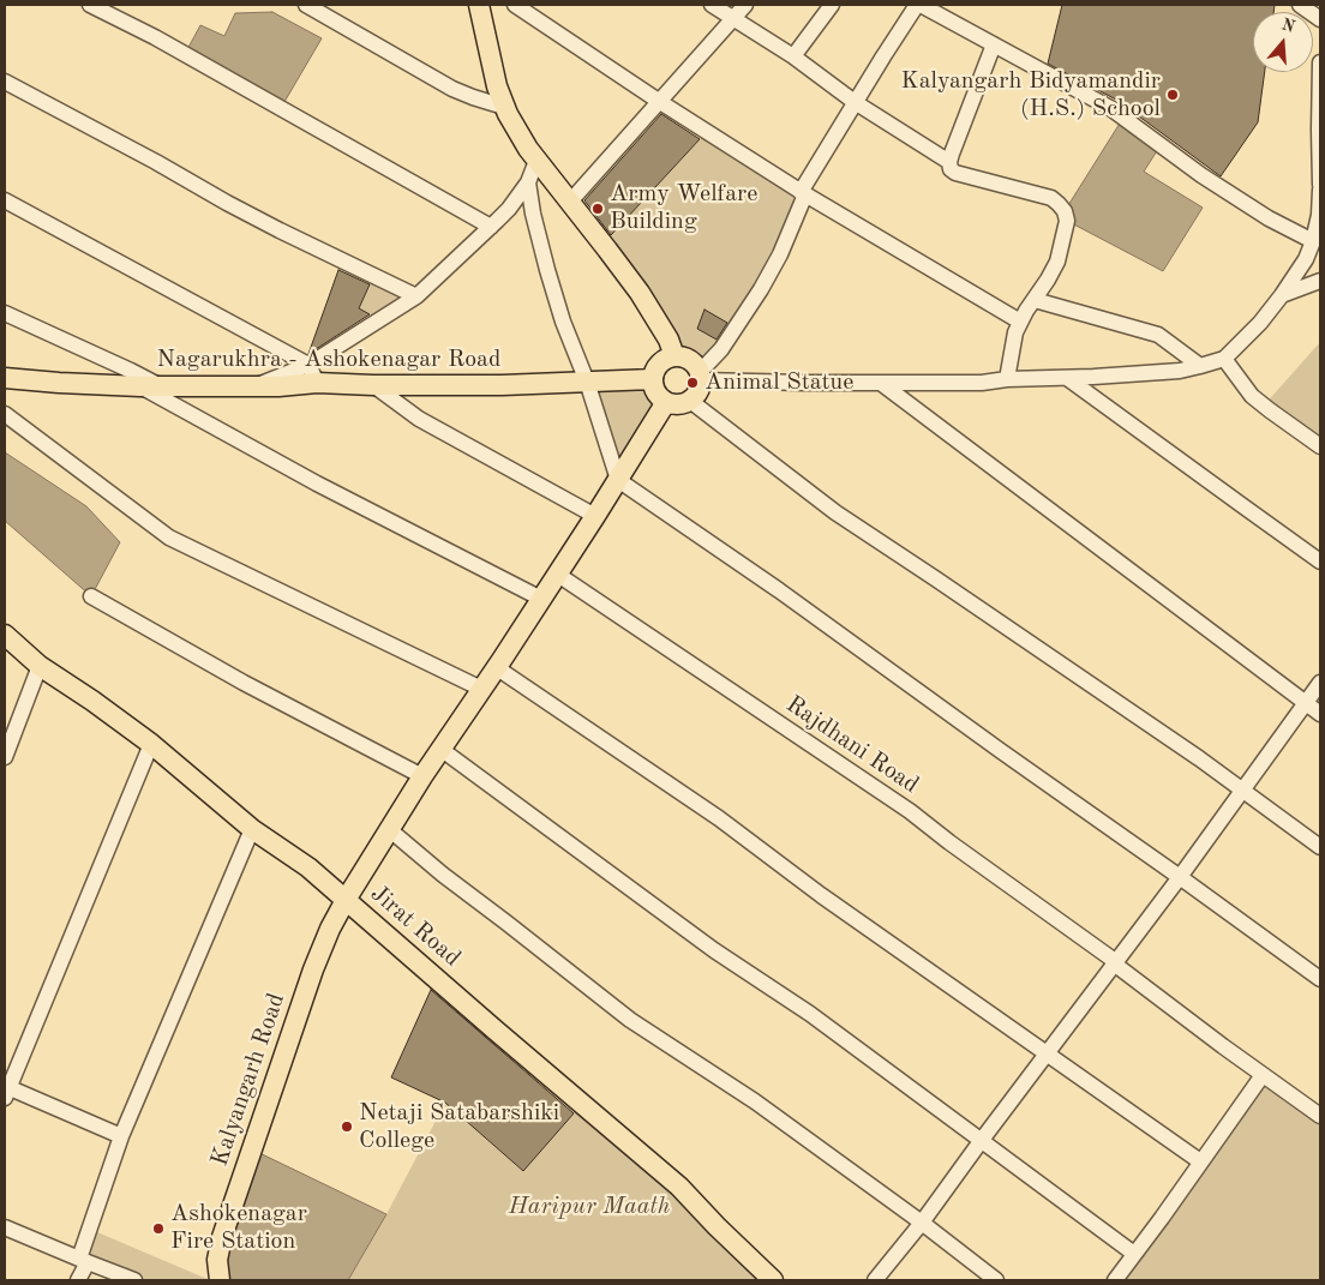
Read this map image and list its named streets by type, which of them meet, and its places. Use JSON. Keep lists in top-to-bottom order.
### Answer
{
  "streets": {
    "main road": ["Nagarukhra - Ashokenagar Road", "Jirat Road", "Kalyangarh Road"],
    "street": ["Rajdhani Road"]
  },
  "crossings": [
    ["Nagarukhra - Ashokenagar Road", "Kalyangarh Road"],
    ["Rajdhani Road", "Kalyangarh Road"],
    ["Jirat Road", "Kalyangarh Road"]
  ],
  "parks": ["Haripur Maath"],
  "places": [
    "Kalyangarh Bidyamandir (H.S.) School",
    "Army Welfare Building",
    "Animal Statue",
    "Netaji Satabarshiki College",
    "Ashokenagar Fire Station"
  ],
  "north": "top"
}
